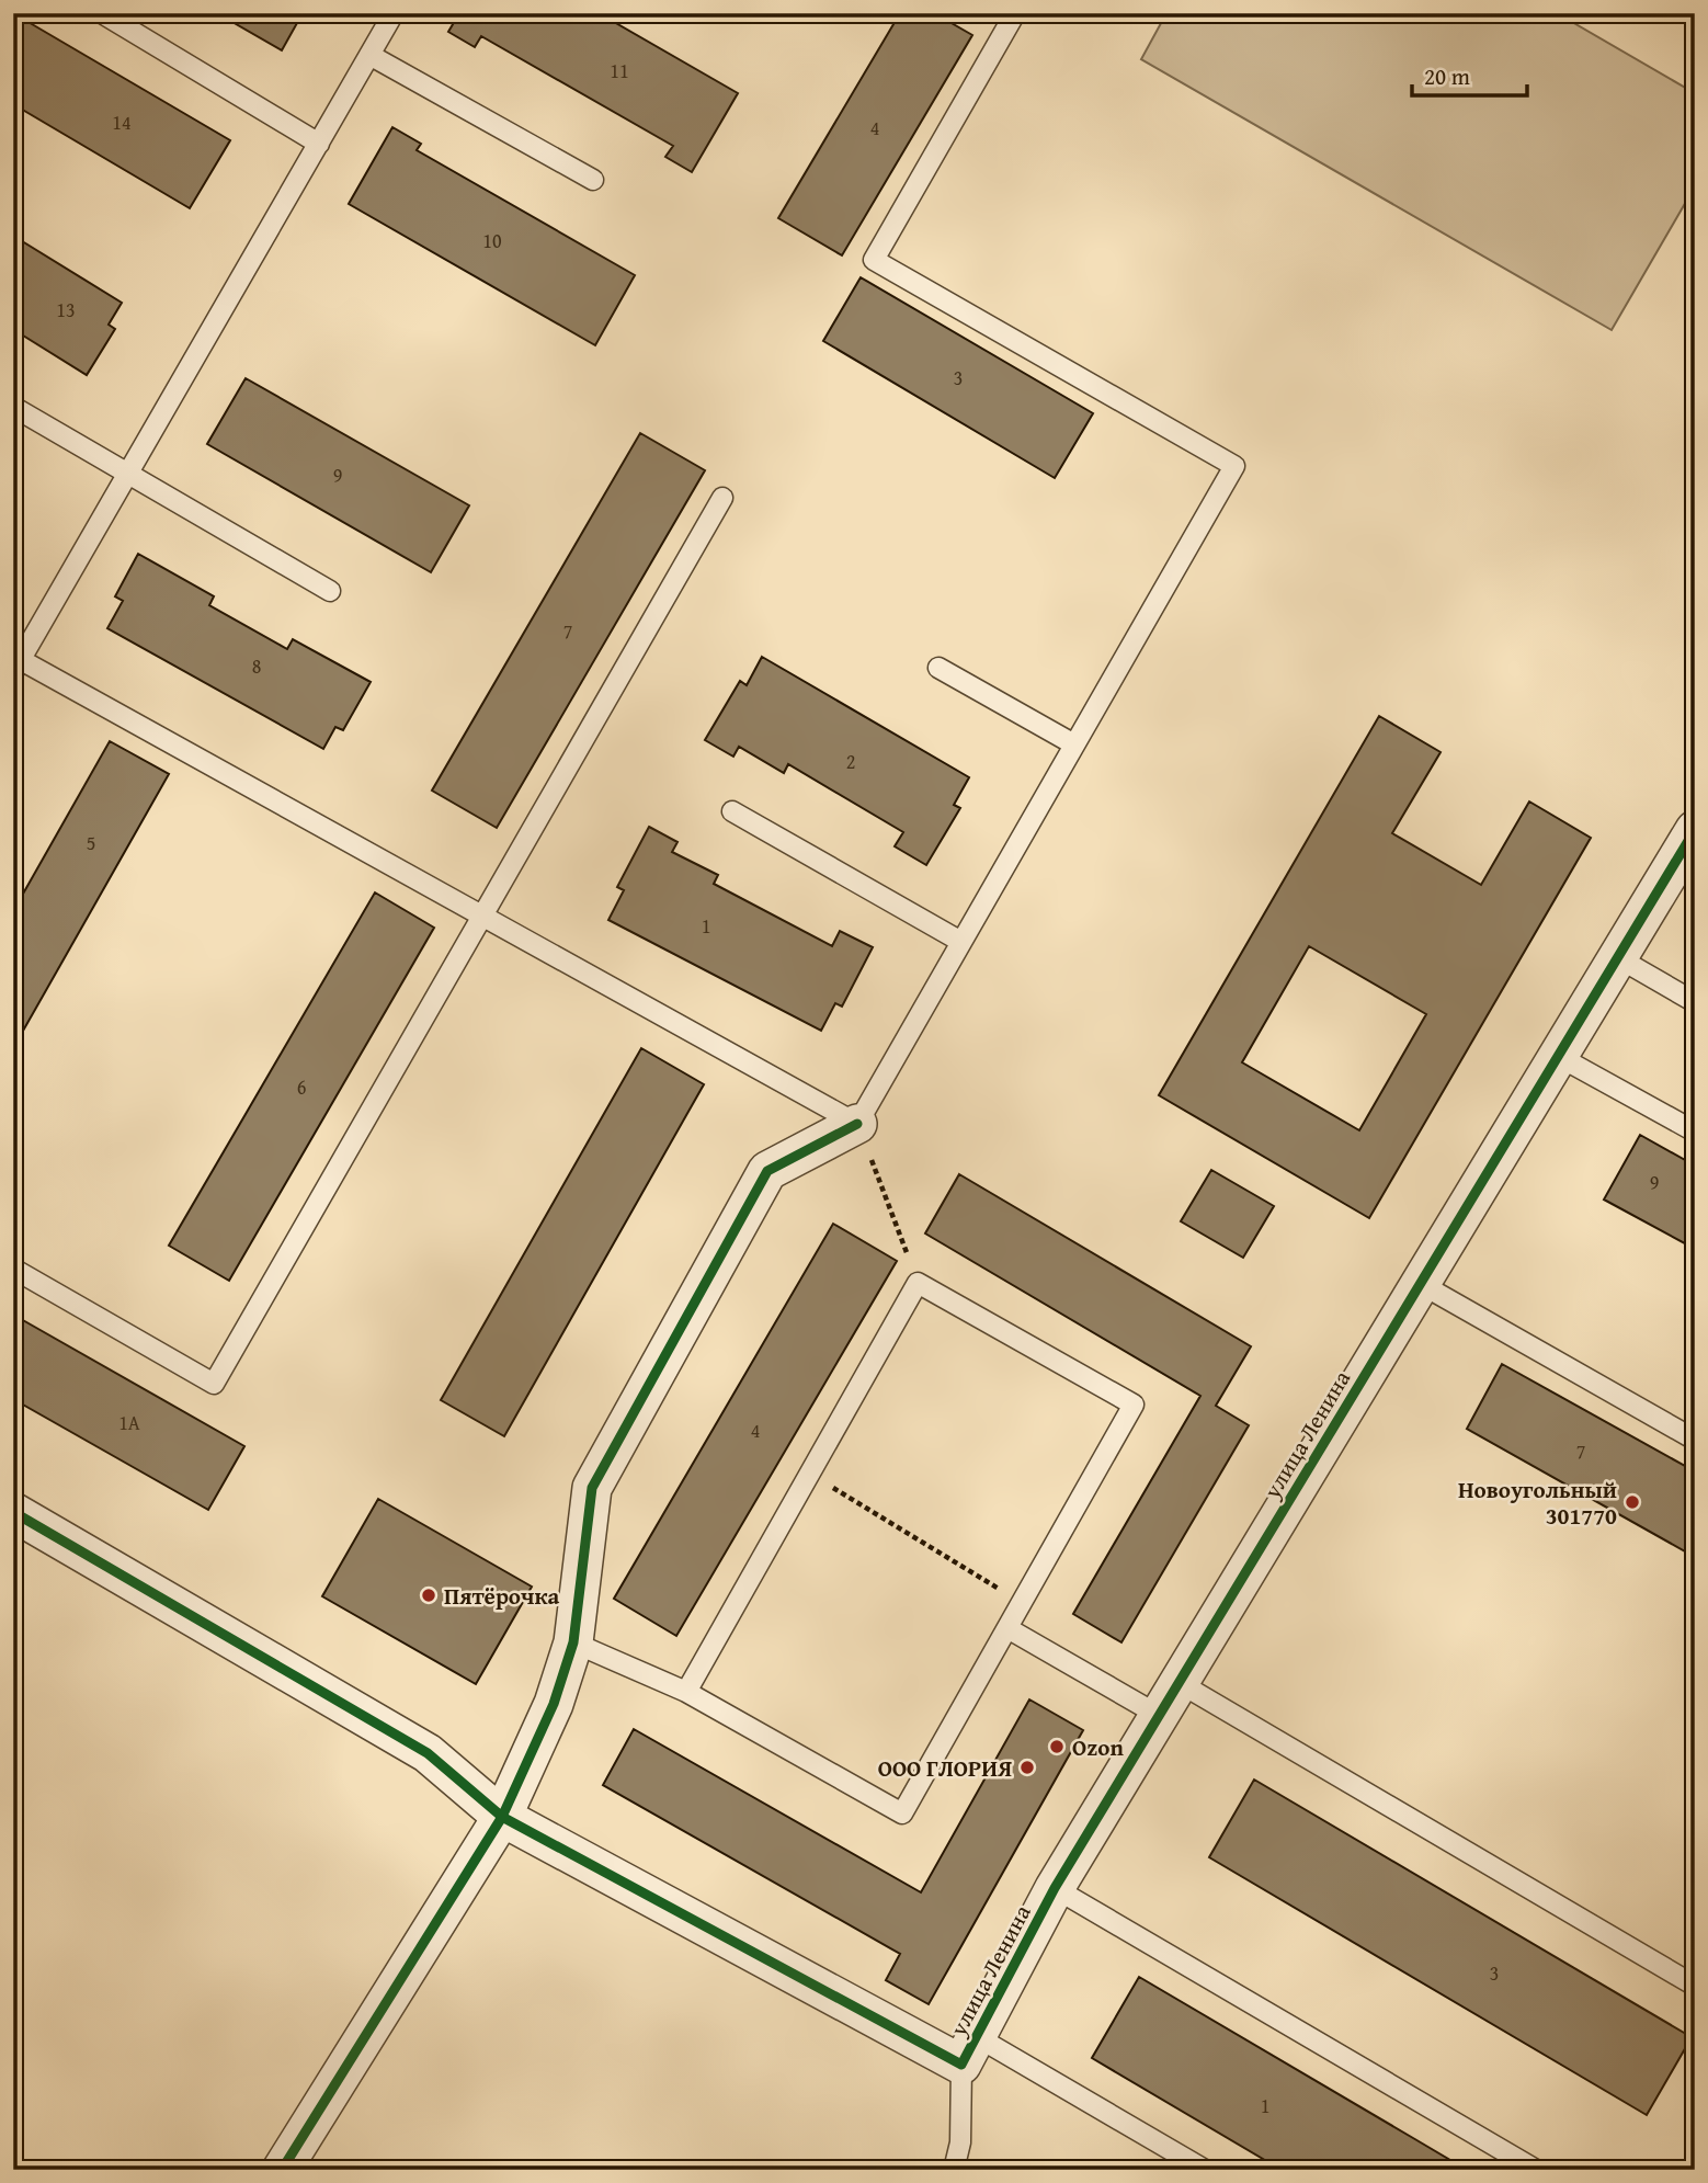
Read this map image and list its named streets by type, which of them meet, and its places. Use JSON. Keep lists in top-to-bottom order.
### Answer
{
  "streets": {
    "street": ["улица Ленина"]
  },
  "places": [
    "Новоугольный 301770",
    "Пятёрочка",
    "Ozon",
    "ООО ГЛОРИЯ"
  ],
  "house_numbers": [
    "11",
    "14",
    "4",
    "10",
    "13",
    "3",
    "9",
    "7",
    "8",
    "2",
    "5",
    "1",
    "6",
    "9",
    "1А",
    "4",
    "7",
    "3",
    "1"
  ],
  "scale_bar": "20 m"
}
